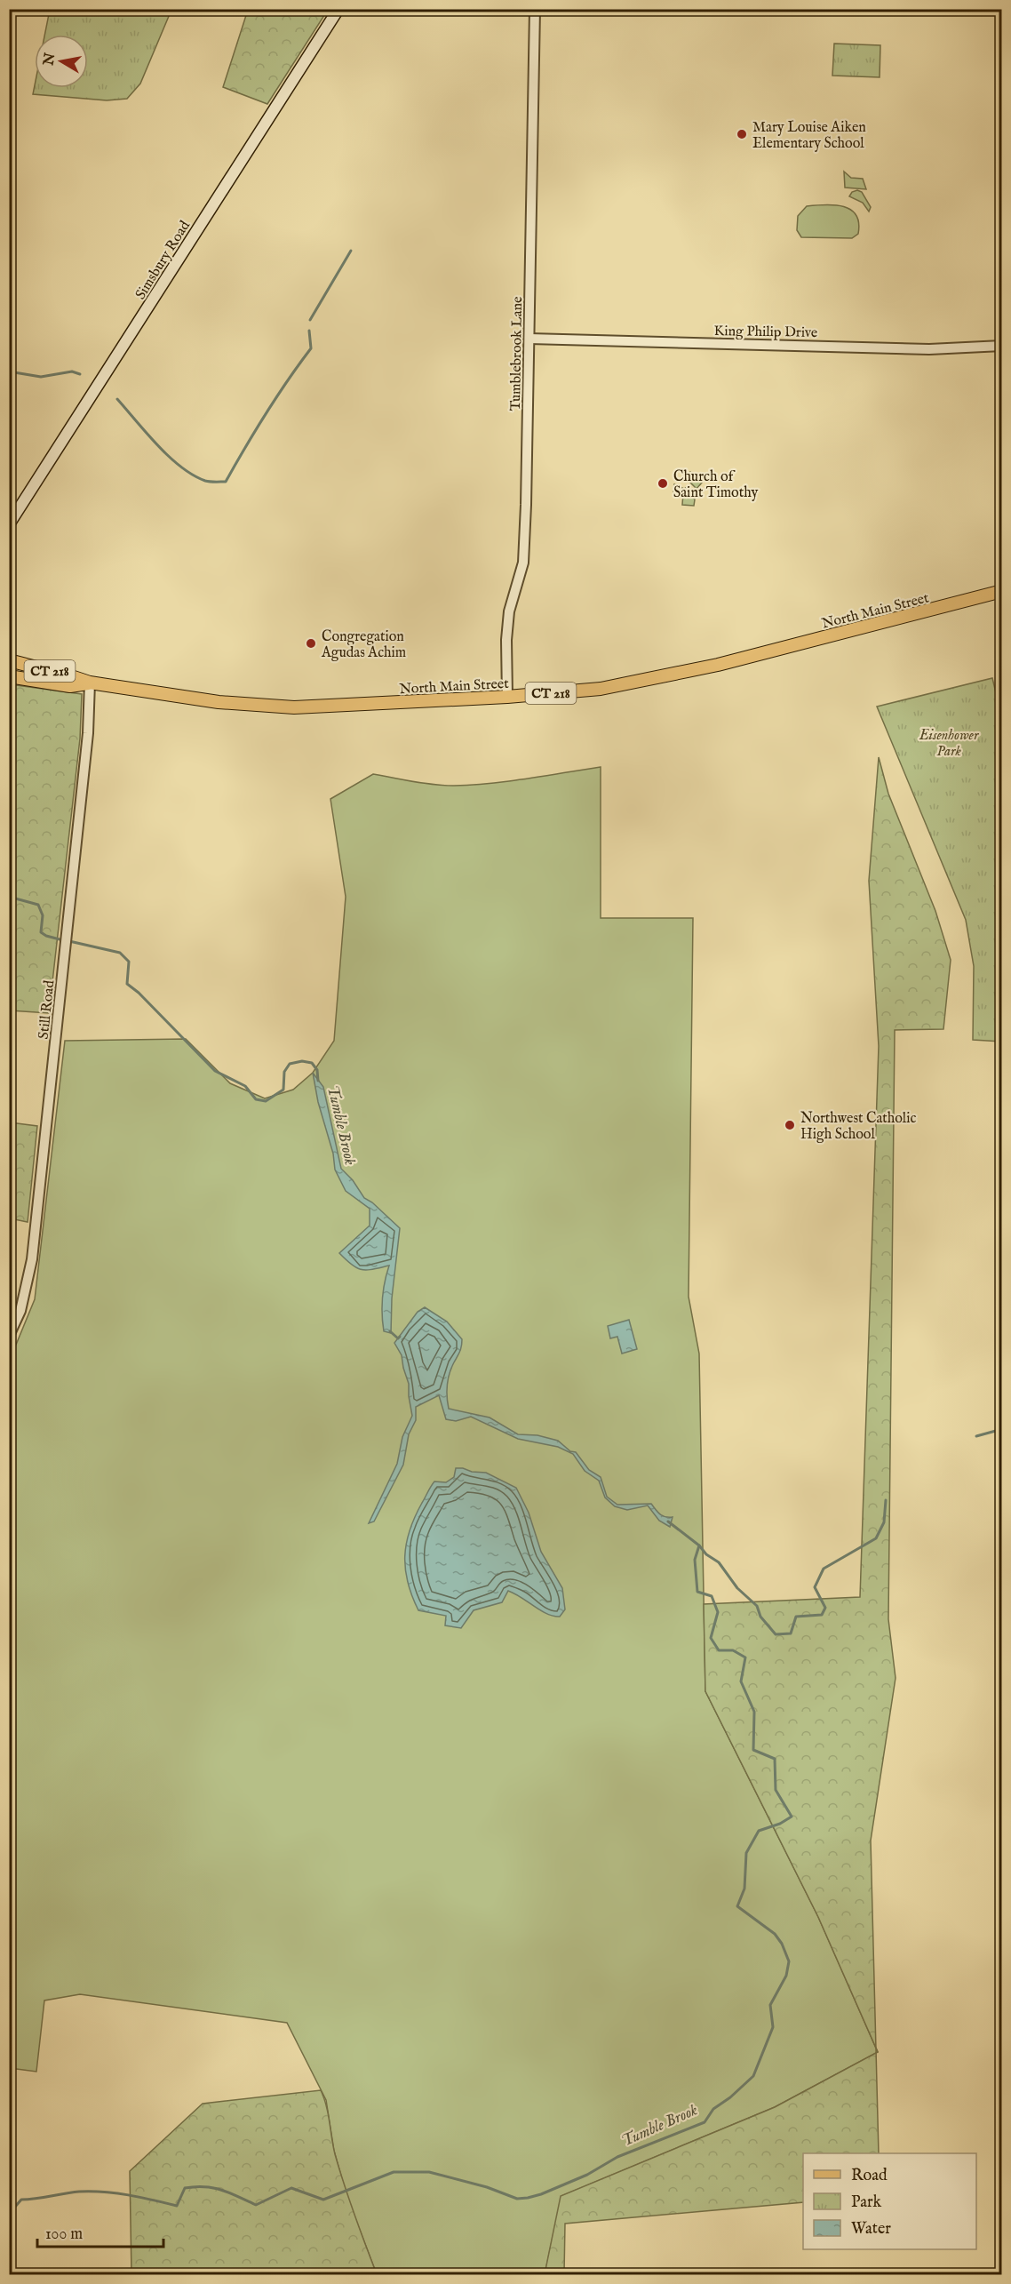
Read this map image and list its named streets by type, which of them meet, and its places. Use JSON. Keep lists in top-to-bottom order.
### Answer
{
  "streets": {
    "main road": ["Simsbury Road", "North Main Street", "CT 218"],
    "street": ["King Philip Drive", "Tumblebrook Lane", "Still Road"]
  },
  "crossings": [
    ["King Philip Drive", "Tumblebrook Lane"],
    ["Tumblebrook Lane", "North Main Street"],
    ["North Main Street", "Still Road"]
  ],
  "water": ["Tumble Brook"],
  "parks": ["Eisenhower Park"],
  "places": [
    "Mary Louise Aiken Elementary School",
    "Church of Saint Timothy",
    "Congregation Agudas Achim",
    "Northwest Catholic High School"
  ],
  "legend": ["Road", "Park", "Water"],
  "scale_bar": "100 m",
  "north": "left"
}
